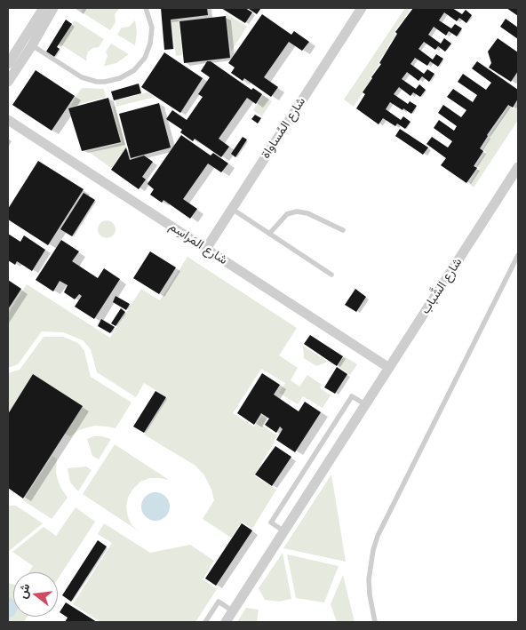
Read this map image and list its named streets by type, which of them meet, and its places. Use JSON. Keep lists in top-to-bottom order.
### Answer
{
  "streets": {
    "street": ["شارع المُساواة", "شارع المَراسِم", "شارع الشَّباب"]
  },
  "crossings": [
    ["شارع المُساواة", "شارع المَراسِم"],
    ["شارع المَراسِم", "شارع الشَّباب"]
  ],
  "north": "left"
}
